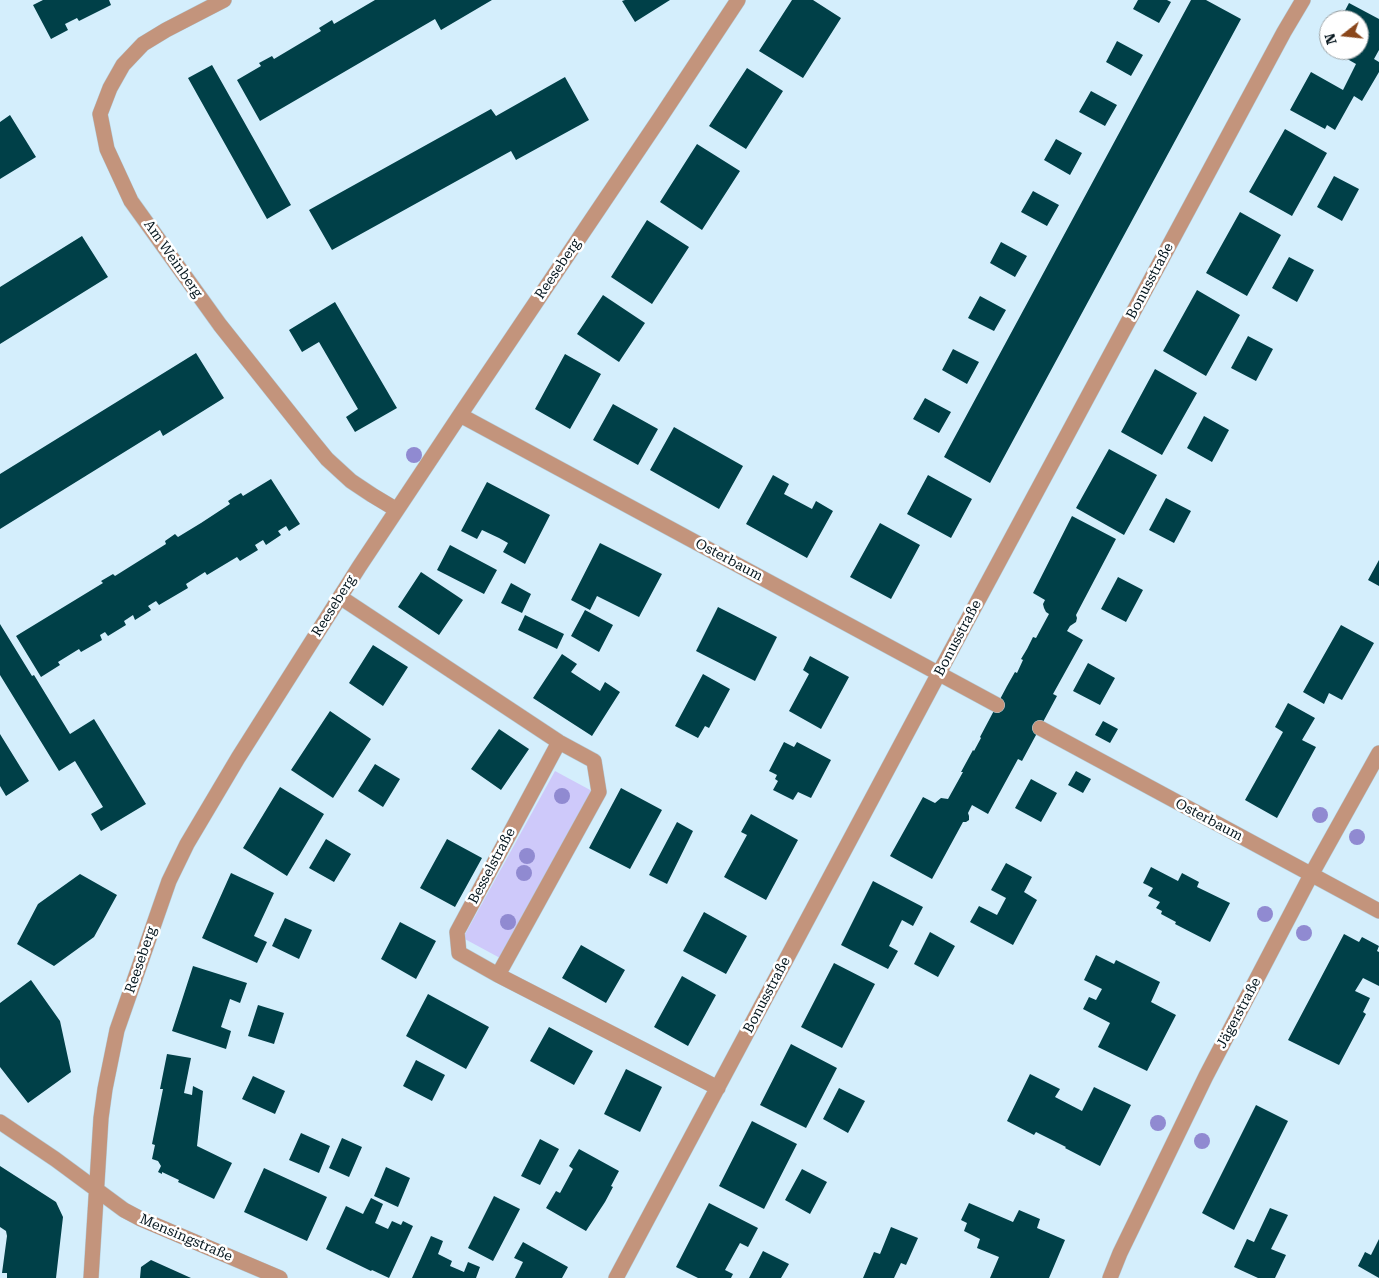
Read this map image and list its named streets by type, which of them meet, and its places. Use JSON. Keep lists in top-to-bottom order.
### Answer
{
  "streets": {
    "street": [
      "Am Weinberg",
      "Reeseberg",
      "Bonusstraße",
      "Osterbaum",
      "Besselstraße",
      "Jägerstraße",
      "Mensingstraße"
    ]
  },
  "crossings": [
    ["Am Weinberg", "Reeseberg"],
    ["Reeseberg", "Osterbaum"],
    ["Reeseberg", "Mensingstraße"],
    ["Bonusstraße", "Osterbaum"],
    ["Bonusstraße", "Besselstraße"],
    ["Osterbaum", "Jägerstraße"]
  ],
  "north": "left"
}
